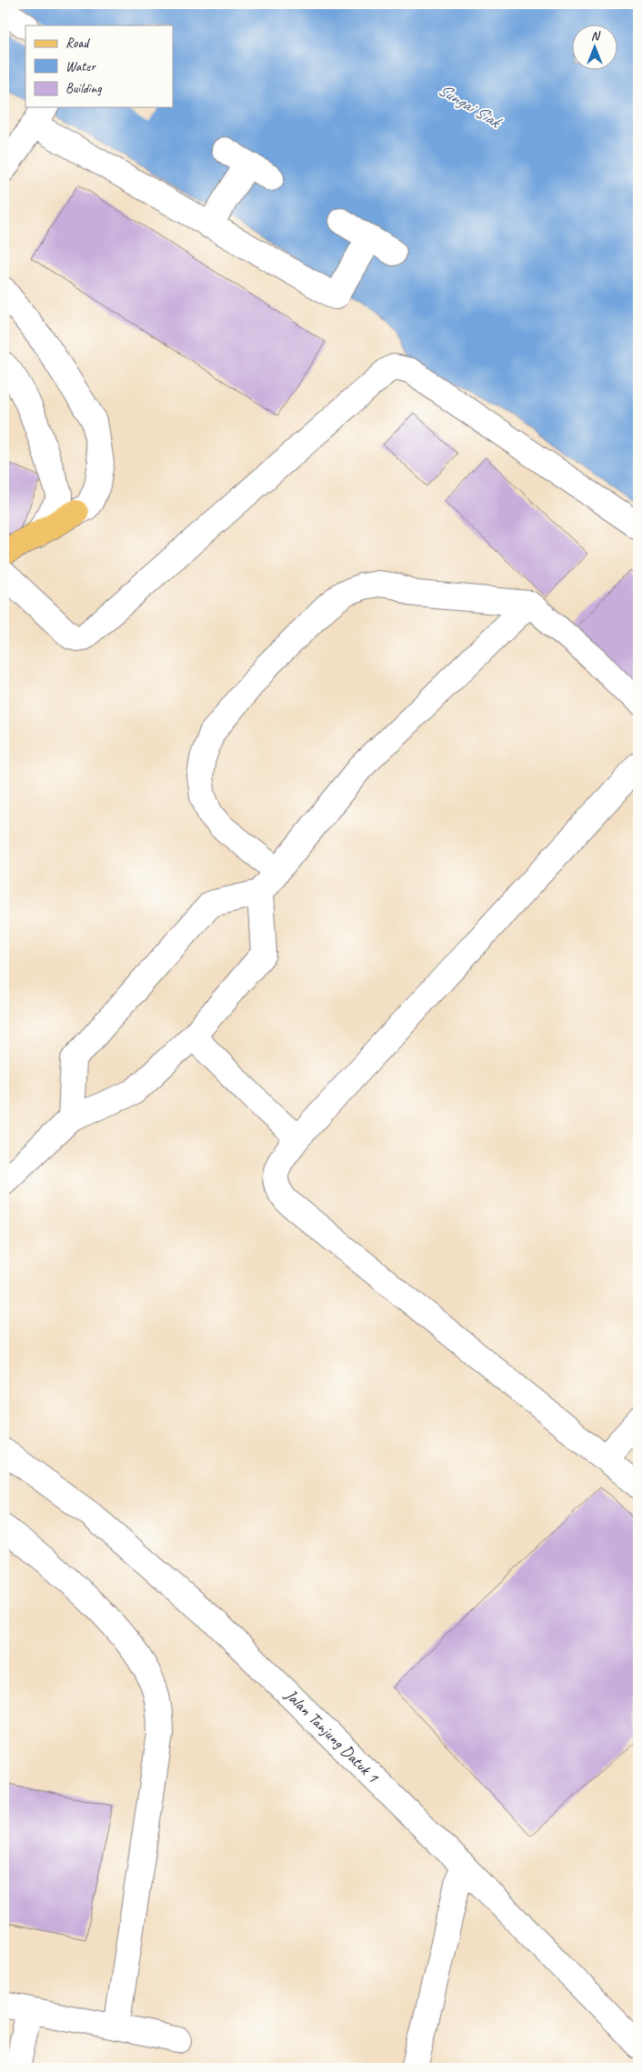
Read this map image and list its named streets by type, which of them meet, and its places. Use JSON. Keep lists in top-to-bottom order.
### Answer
{
  "streets": {
    "street": ["Jalan Tanjung Datuk 1"]
  },
  "water": ["Sungai Siak"],
  "legend": ["Road", "Water", "Building"],
  "north": "top"
}
